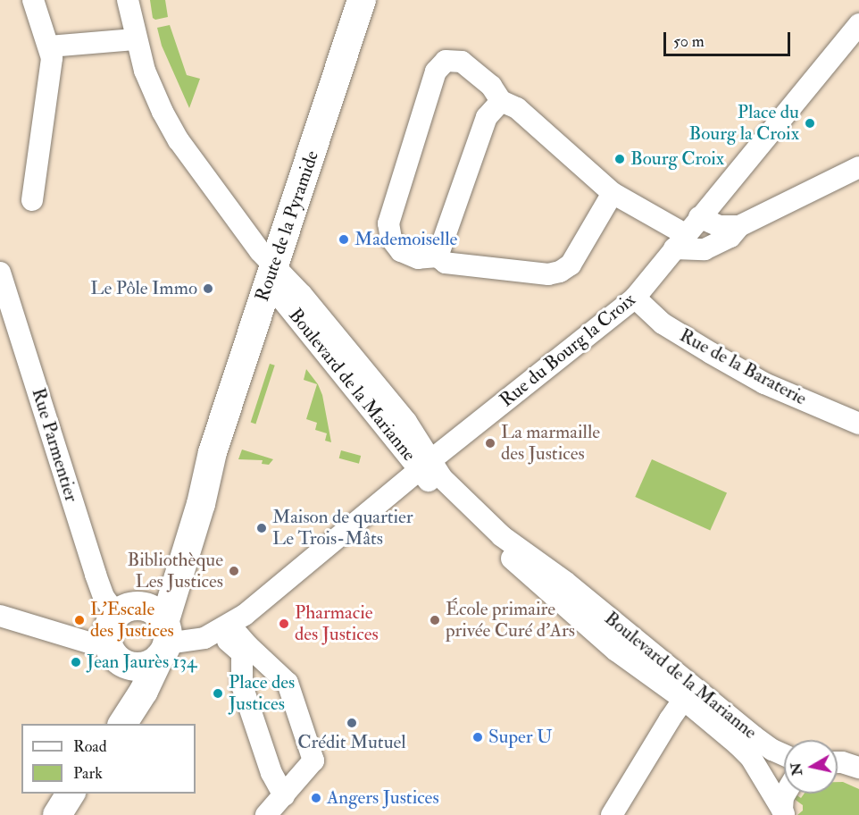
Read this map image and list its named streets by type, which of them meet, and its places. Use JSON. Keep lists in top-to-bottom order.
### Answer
{
  "streets": {
    "main road": ["Route de la Pyramide"],
    "street": [
      "Rue du Bourg la Croix",
      "Rue de la Baraterie",
      "Boulevard de la Marianne",
      "Rue Parmentier"
    ]
  },
  "crossings": [
    ["Route de la Pyramide", "Rue du Bourg la Croix"],
    ["Route de la Pyramide", "Boulevard de la Marianne"],
    ["Route de la Pyramide", "Rue Parmentier"],
    ["Rue du Bourg la Croix", "Rue de la Baraterie"],
    ["Rue du Bourg la Croix", "Boulevard de la Marianne"],
    ["Rue du Bourg la Croix", "Rue Parmentier"]
  ],
  "places": [
    "Place du Bourg la Croix",
    "Bourg Croix",
    "Mademoiselle",
    "Le Pôle Immo",
    "La marmaille des Justices",
    "Maison de quartier Le Trois-Mâts",
    "Bibliothèque Les Justices",
    "L'Escale des Justices",
    "École primaire privée Curé d'Ars",
    "Pharmacie des Justices",
    "Jean Jaurès 134",
    "Place des Justices",
    "Crédit Mutuel",
    "Super U",
    "Angers Justices"
  ],
  "legend": ["Road", "Park"],
  "scale_bar": "50 m",
  "north": "left"
}
